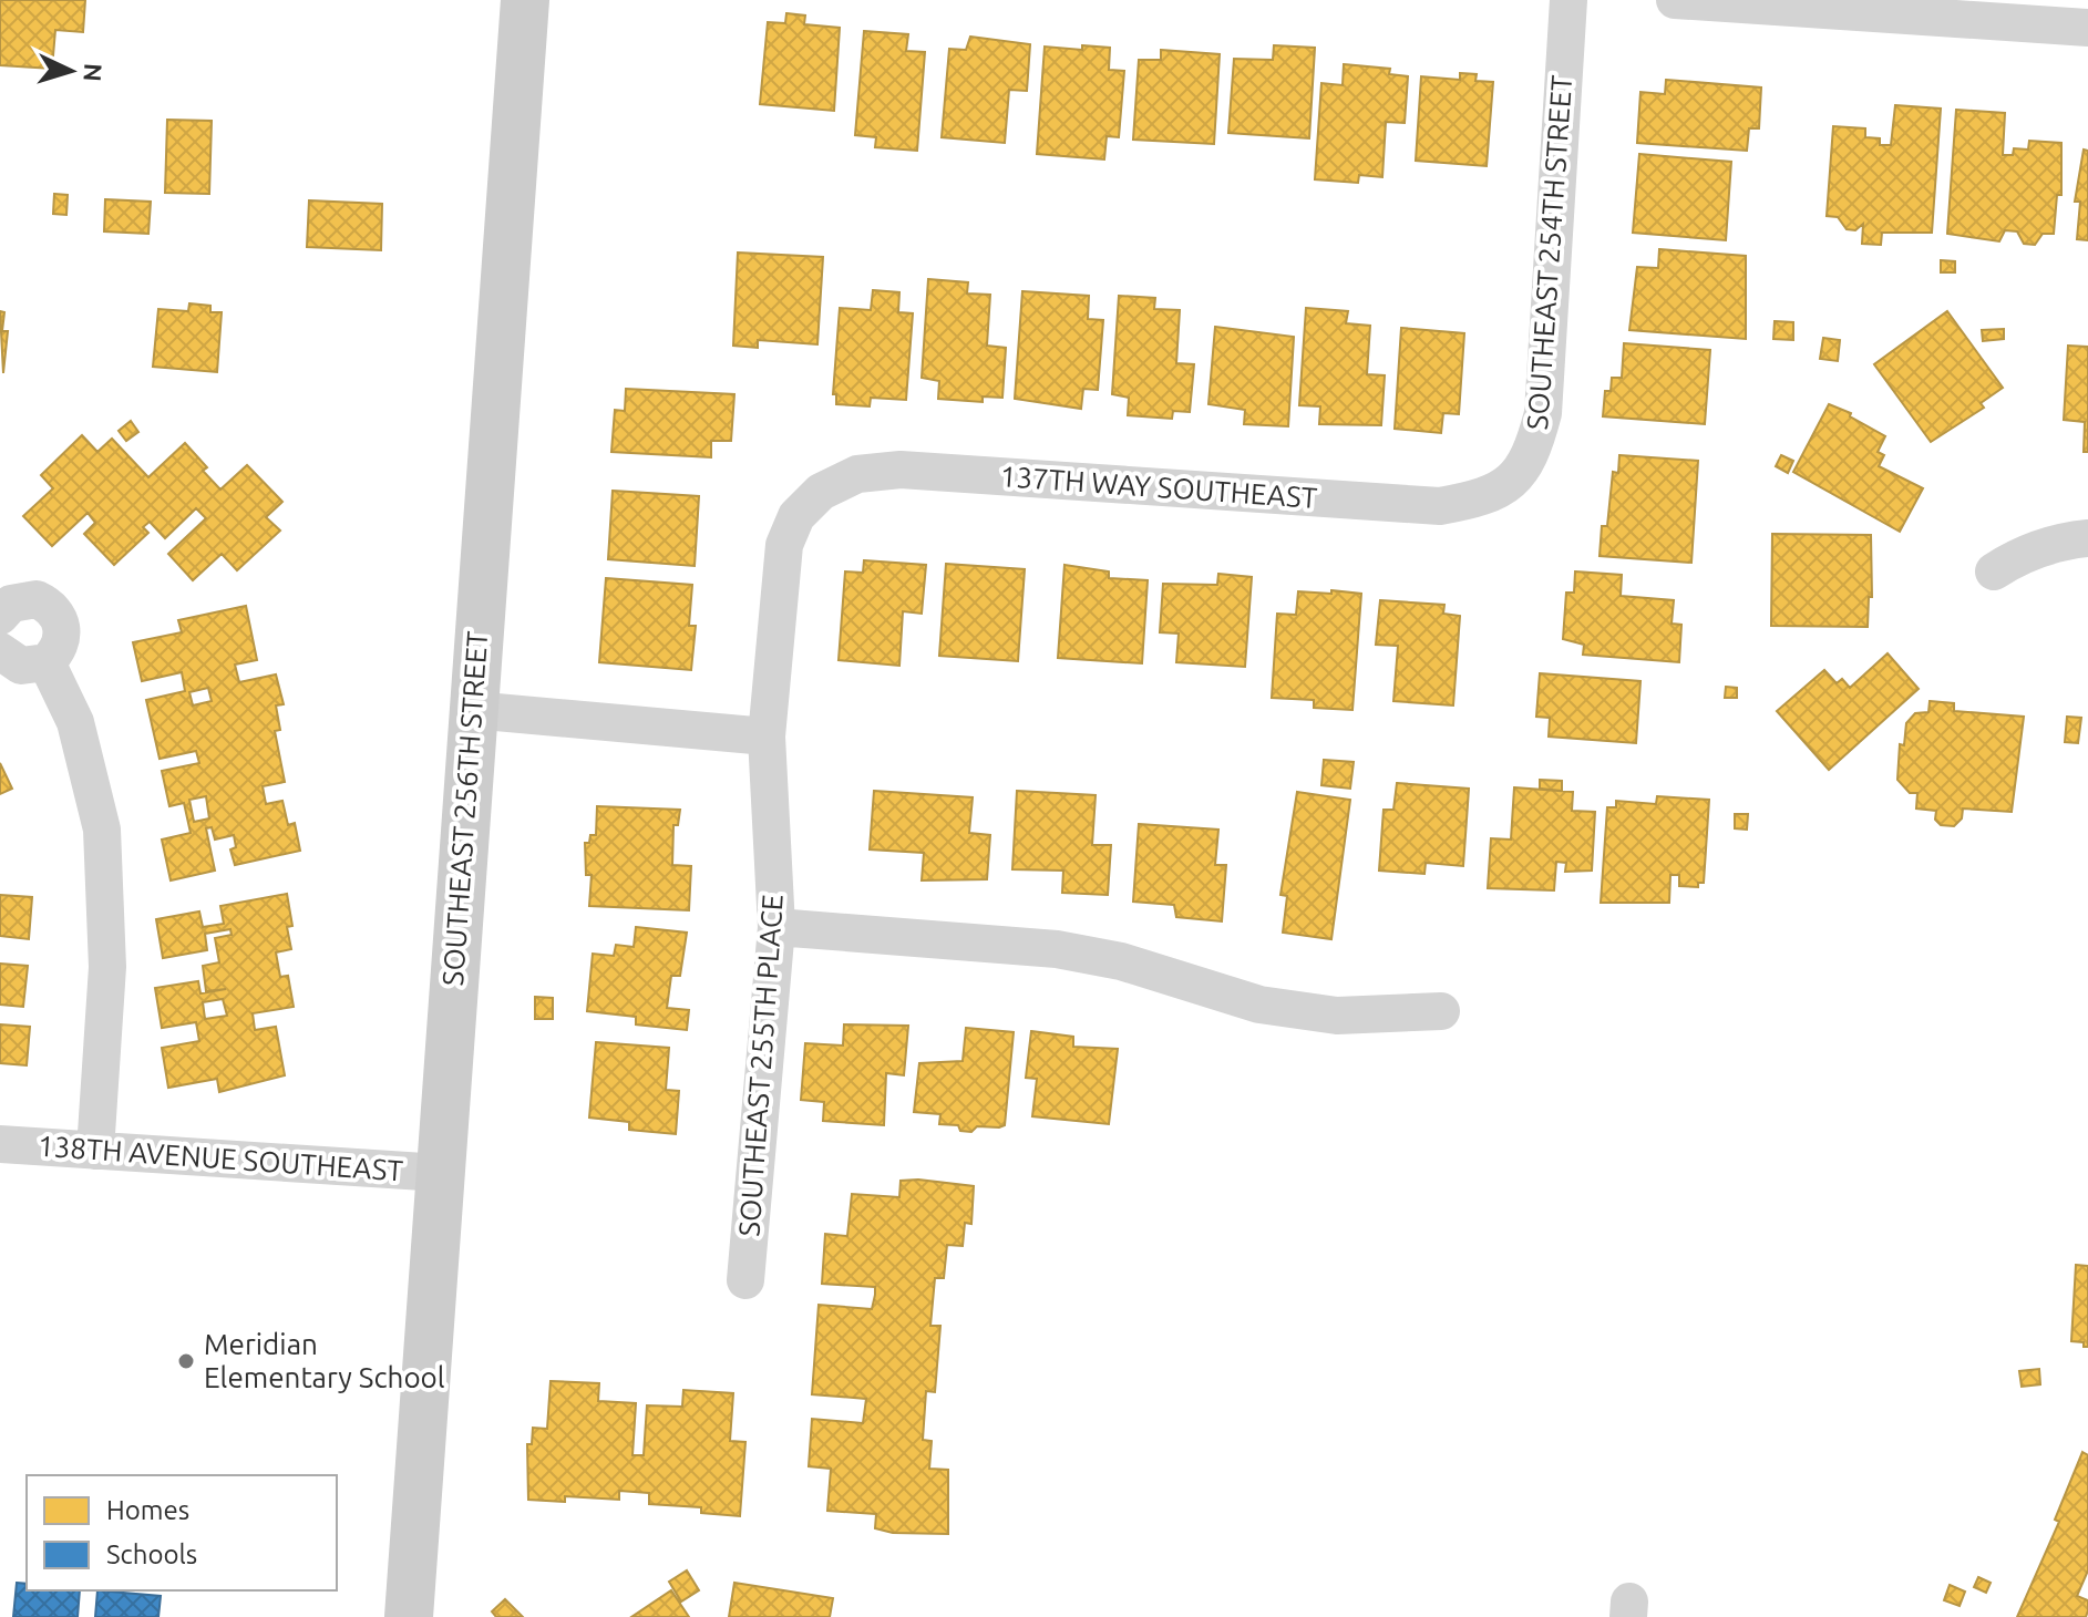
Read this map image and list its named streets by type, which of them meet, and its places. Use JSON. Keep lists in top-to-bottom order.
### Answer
{
  "streets": {
    "main road": ["SOUTHEAST 256TH STREET"],
    "street": [
      "SOUTHEAST 254TH STREET",
      "137TH WAY SOUTHEAST",
      "SOUTHEAST 255TH PLACE",
      "138TH AVENUE SOUTHEAST"
    ]
  },
  "crossings": [
    ["SOUTHEAST 254TH STREET", "137TH WAY SOUTHEAST"],
    ["137TH WAY SOUTHEAST", "SOUTHEAST 255TH PLACE"],
    ["SOUTHEAST 256TH STREET", "138TH AVENUE SOUTHEAST"]
  ],
  "places": ["Meridian Elementary School"],
  "legend": ["Homes", "Schools"],
  "north": "right"
}
